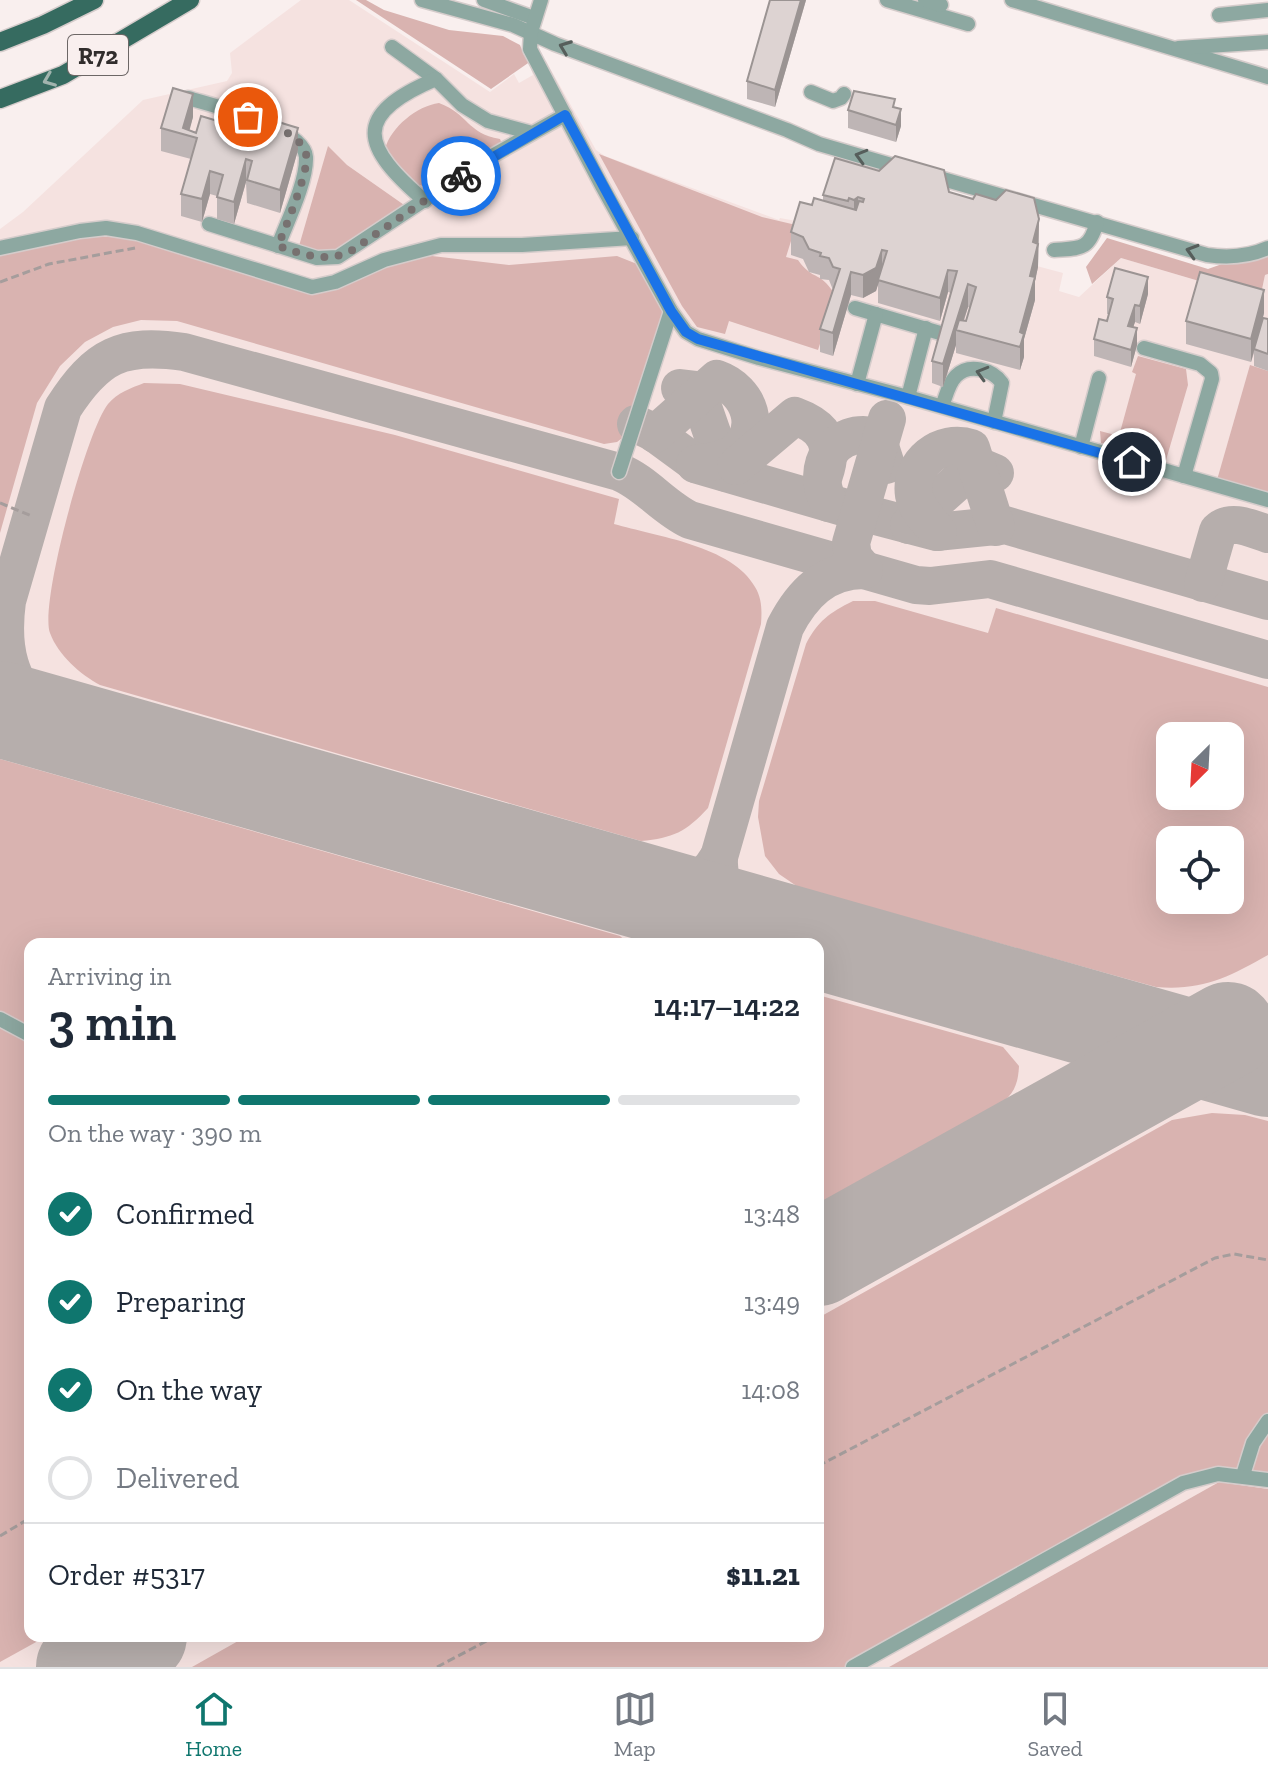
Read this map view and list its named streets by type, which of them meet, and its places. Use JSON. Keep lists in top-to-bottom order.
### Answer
{
  "streets": {
    "main road": ["R72"]
  },
  "north": "bottom left",
  "page": {
    "heading": ["3 min", "Arriving in", "14:17–14:22"],
    "panel": ["Order #5317", "$11.21"],
    "bar": "On the way · 390 m",
    "list": [
      ["Confirmed", "13:48"],
      ["Preparing", "13:49"],
      ["On the way", "14:08"],
      "Delivered"
    ],
    "tabs": ["Home", "Map", "Saved"]
  }
}
